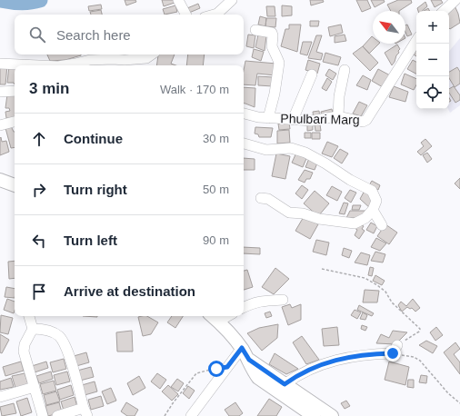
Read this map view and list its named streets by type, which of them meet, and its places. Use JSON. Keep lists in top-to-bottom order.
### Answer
{
  "streets": {
    "street": ["Phulbari Marg"]
  },
  "north": "top left",
  "page": {
    "map_buttons": ["+", "−"],
    "search": "Search here",
    "heading": ["3 min", "Walk · 170 m"],
    "list": [
      ["Continue", "30 m"],
      ["Turn right", "50 m"],
      ["Turn left", "90 m"],
      "Arrive at destination"
    ]
  }
}
